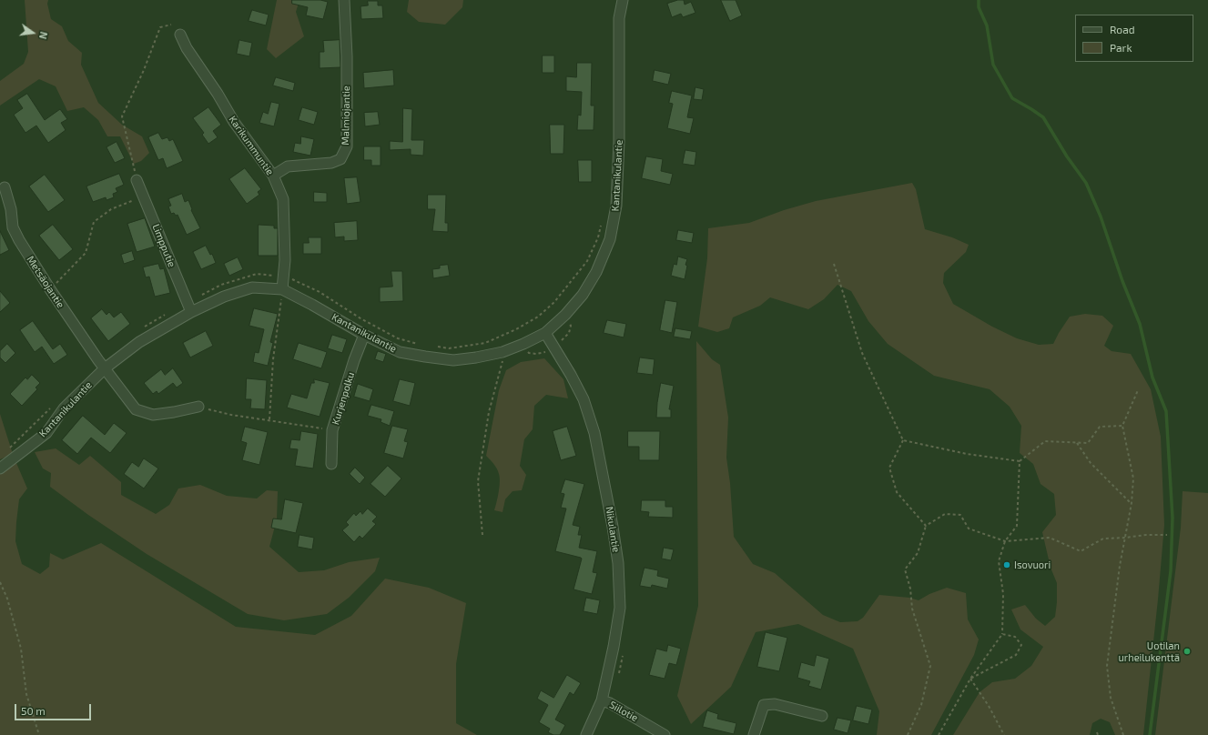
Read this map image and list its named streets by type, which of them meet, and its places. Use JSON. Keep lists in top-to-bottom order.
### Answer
{
  "streets": {
    "street": [
      "Malmiojantie",
      "Karikummuntie",
      "Kantanikulantie",
      "Limpputie",
      "Metsäojantie",
      "Kurjenpolku",
      "Nikulantie",
      "Siilotie"
    ]
  },
  "crossings": [
    ["Malmiojantie", "Karikummuntie"],
    ["Karikummuntie", "Kantanikulantie"],
    ["Kantanikulantie", "Limpputie"],
    ["Kantanikulantie", "Metsäojantie"],
    ["Kantanikulantie", "Kurjenpolku"],
    ["Kantanikulantie", "Nikulantie"],
    ["Nikulantie", "Siilotie"]
  ],
  "places": ["Isovuori", "Uotilan urheilukenttä"],
  "legend": ["Road", "Park"],
  "scale_bar": "50 m",
  "north": "right"
}
